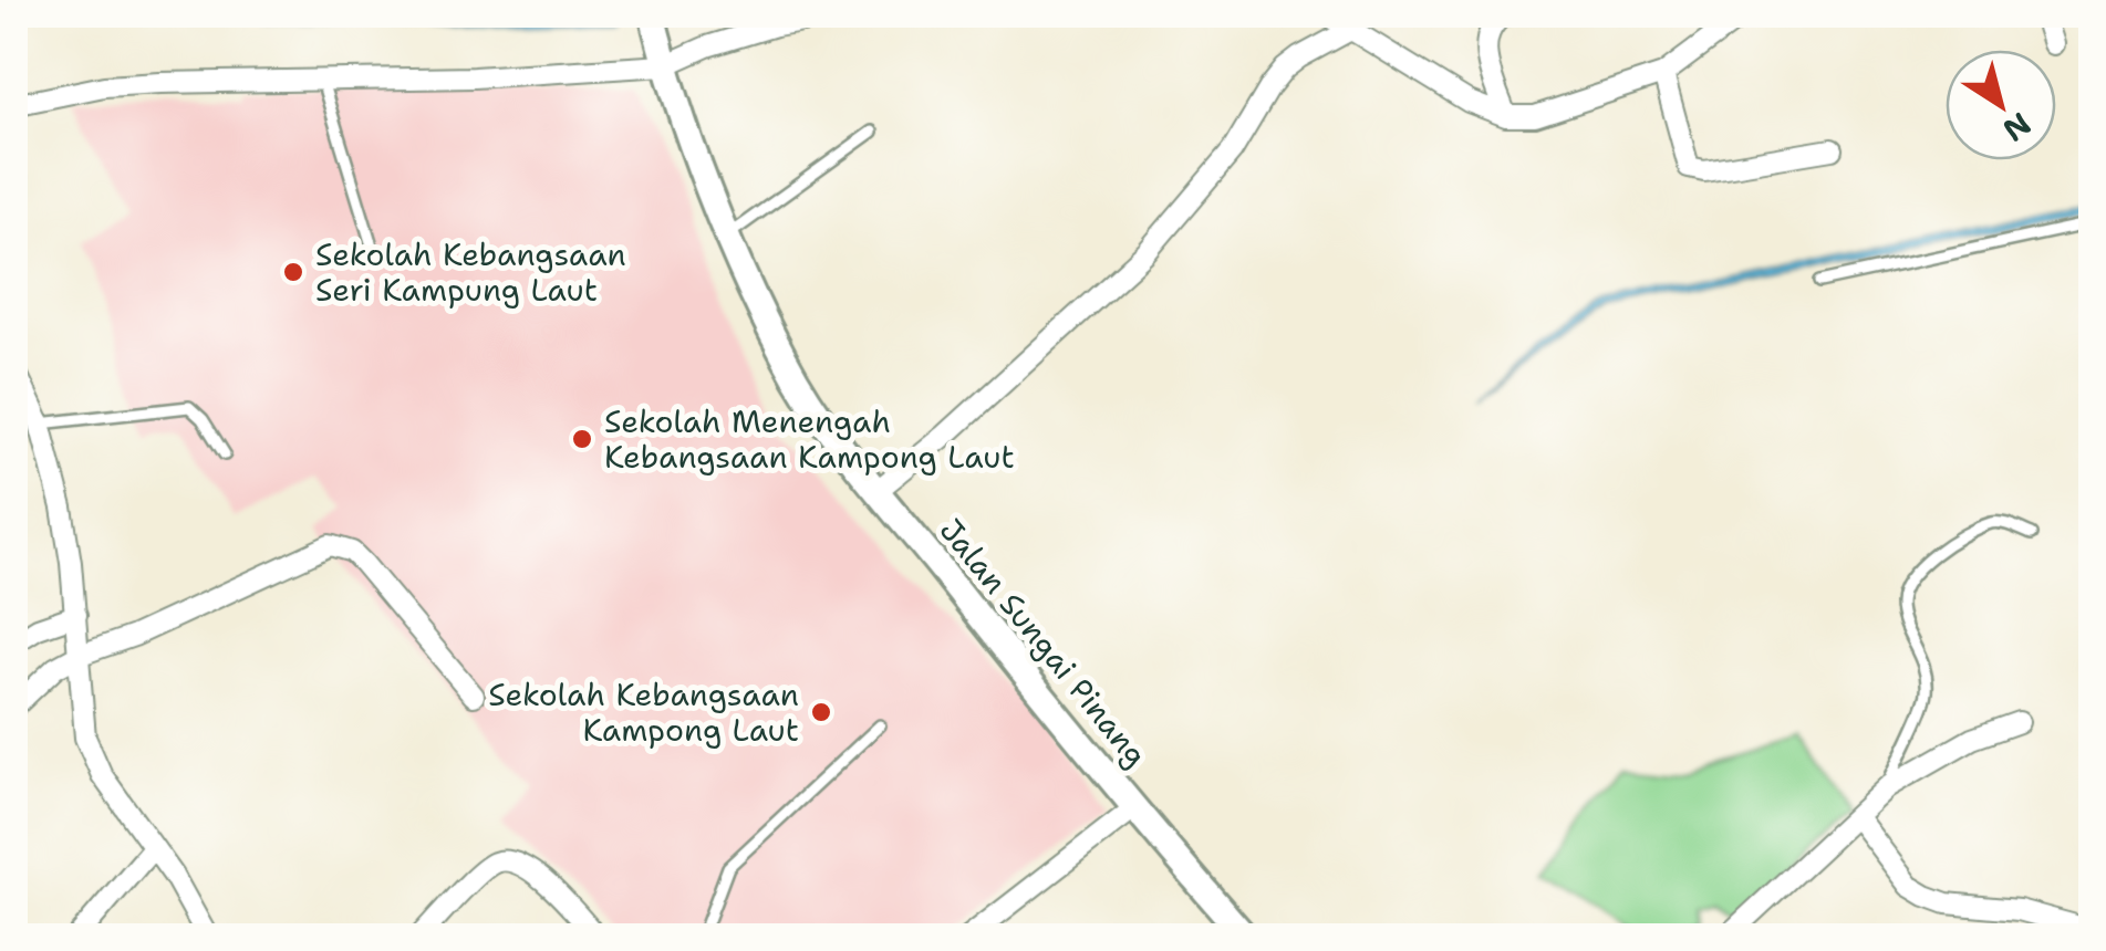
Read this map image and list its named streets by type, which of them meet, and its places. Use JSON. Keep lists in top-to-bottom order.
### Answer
{
  "streets": {
    "street": ["Jalan Sungai Pinang"]
  },
  "places": ["Sekolah Kebangsaan Seri Kampung Laut", "Sekolah Menengah Kebangsaan Kampong Laut", "Sekolah Kebangsaan Kampong Laut"],
  "north": "bottom right"
}
